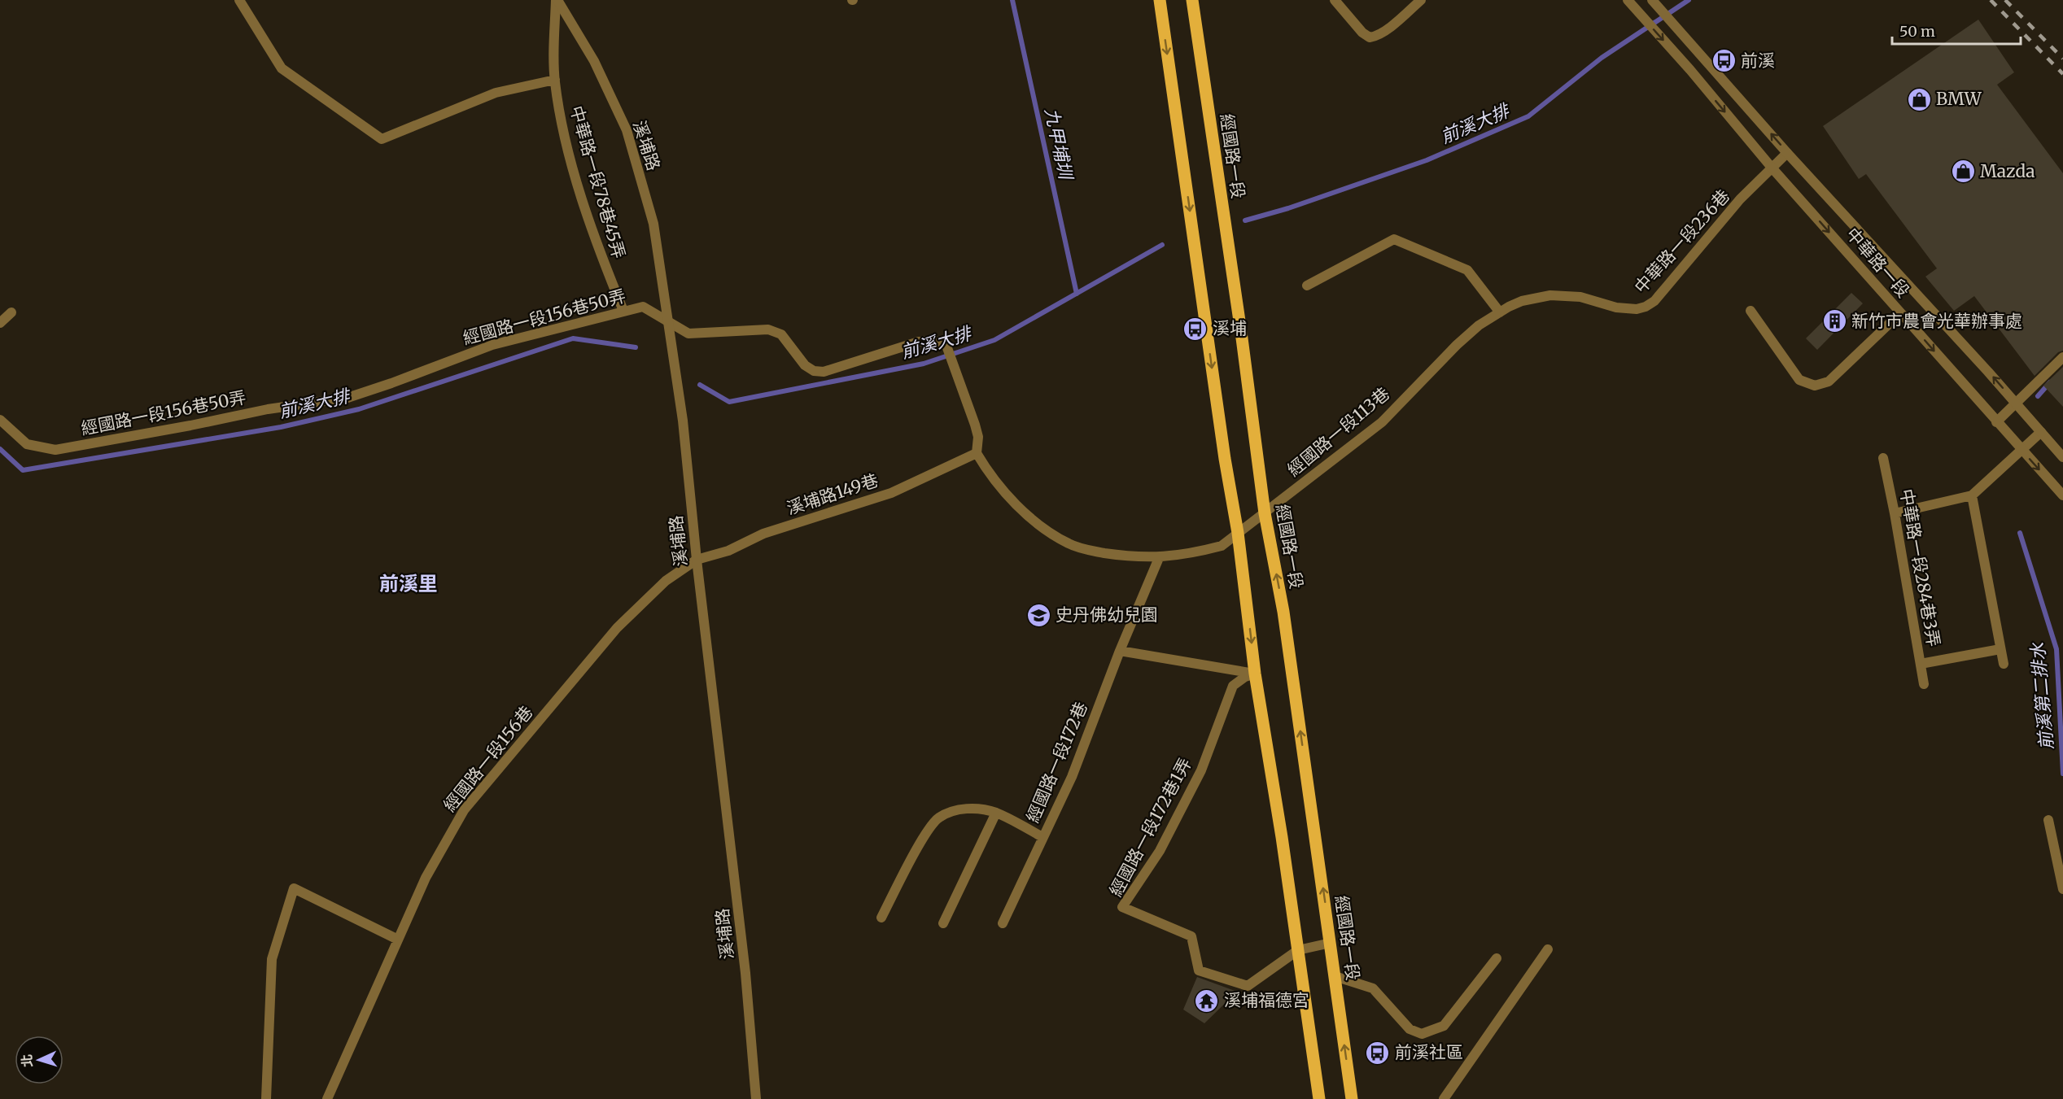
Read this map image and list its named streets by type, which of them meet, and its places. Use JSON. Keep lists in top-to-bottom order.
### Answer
{
  "streets": {
    "main road": ["經國路一段"],
    "street": [
      "溪埔路",
      "中華路一段78巷45弄",
      "中華路一段236巷",
      "中華路一段",
      "經國路一段156巷50弄",
      "經國路一段113巷",
      "溪埔路149巷",
      "中華路一段284巷3弄",
      "經國路一段156巷",
      "經國路一段172巷",
      "經國路一段172巷1弄"
    ]
  },
  "crossings": [
    ["溪埔路", "中華路一段78巷45弄"],
    ["溪埔路", "經國路一段156巷50弄"],
    ["溪埔路", "溪埔路149巷"],
    ["溪埔路", "經國路一段156巷"],
    ["經國路一段", "經國路一段113巷"],
    ["經國路一段", "經國路一段172巷1弄"],
    ["中華路一段78巷45弄", "經國路一段156巷50弄"],
    ["中華路一段236巷", "中華路一段"],
    ["中華路一段236巷", "經國路一段113巷"],
    ["經國路一段156巷50弄", "溪埔路149巷"],
    ["溪埔路149巷", "經國路一段156巷"]
  ],
  "districts": ["前溪里"],
  "water": ["前溪大排", "九甲埔圳", "前溪第二排水"],
  "places": {
    "bus stop": ["前溪", "溪埔", "前溪社區"],
    "shop": ["BMW", "Mazda"],
    "building": ["新竹市農會光華辦事處"],
    "school or university": ["史丹佛幼兒園"],
    "temple": ["溪埔福德宮"]
  },
  "scale_bar": "50 m",
  "north": "left"
}
